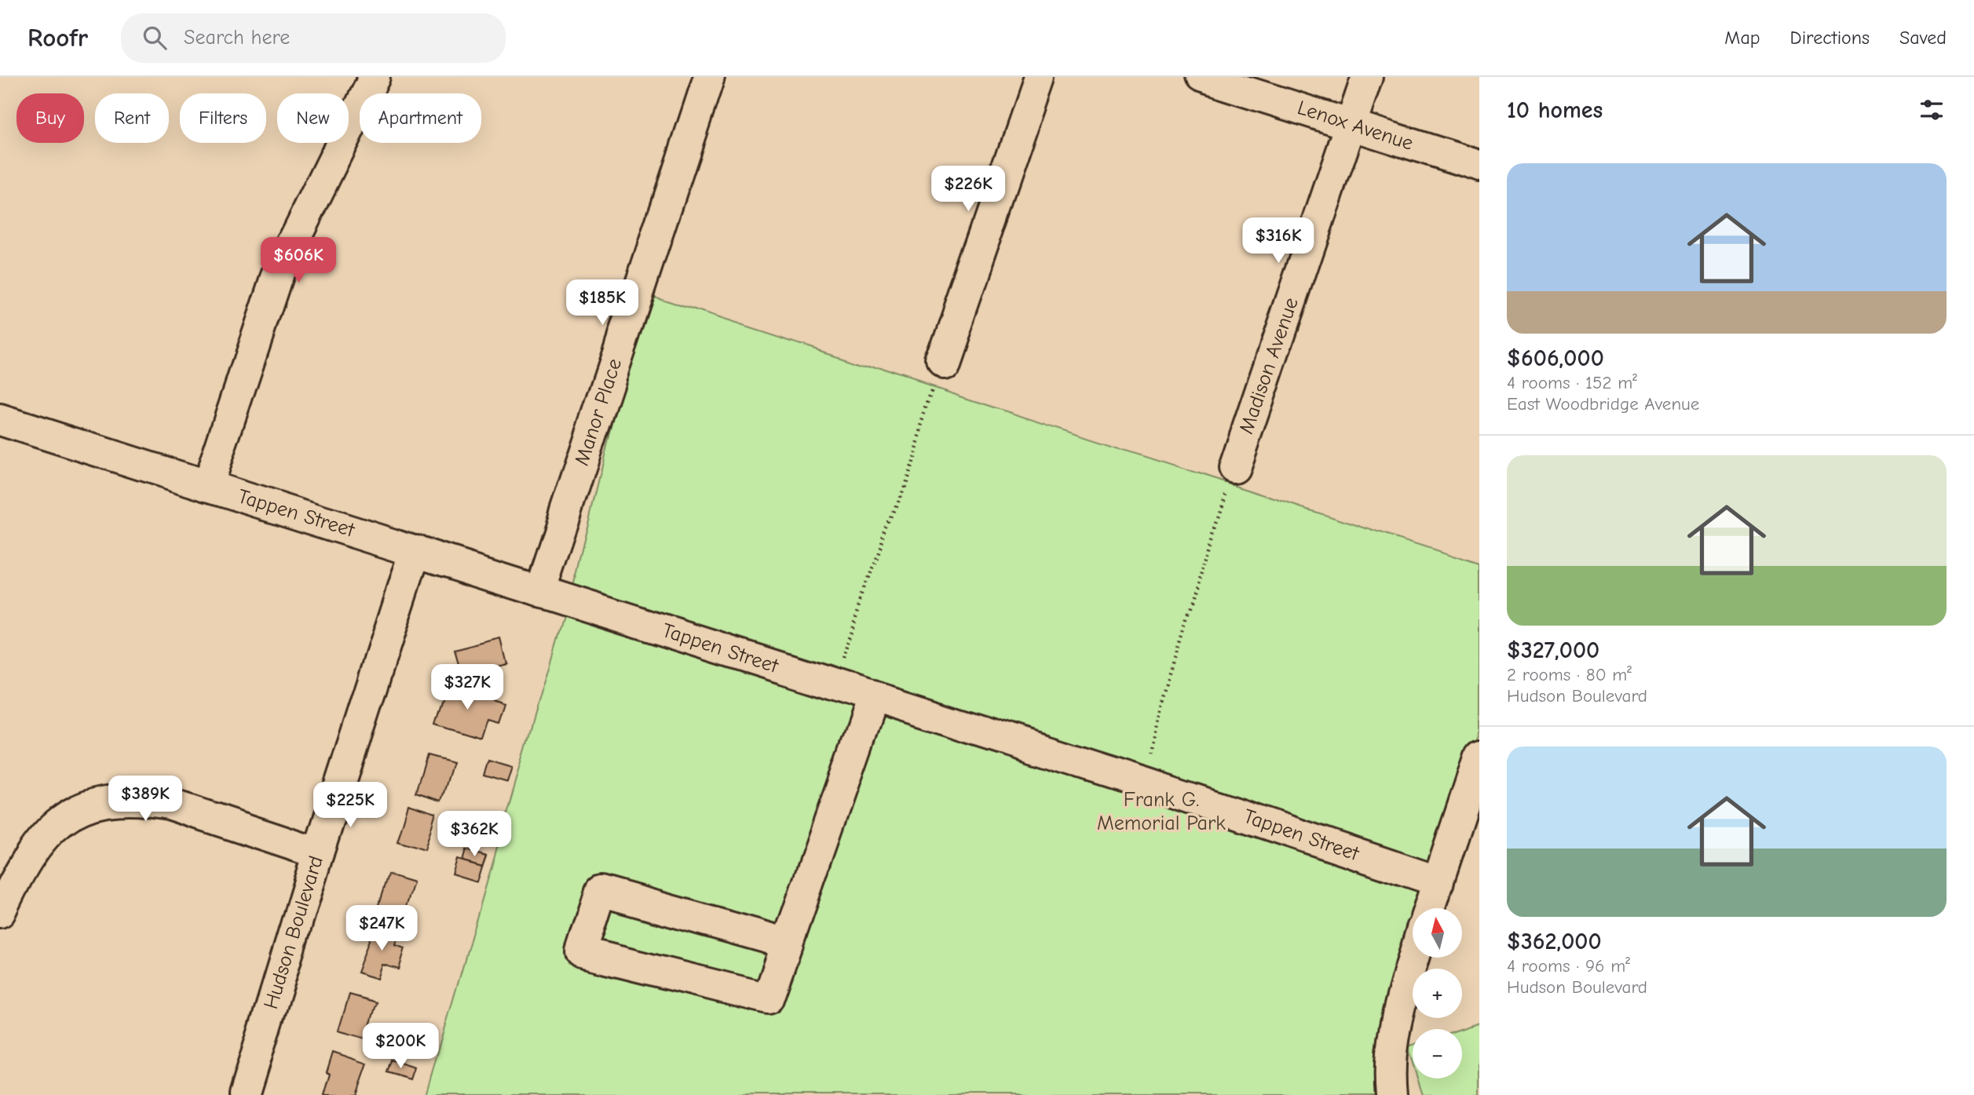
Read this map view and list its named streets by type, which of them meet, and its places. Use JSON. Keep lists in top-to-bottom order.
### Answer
{
  "streets": {
    "street": [
      "Lenox Avenue",
      "Madison Avenue",
      "Manor Place",
      "Tappen Street",
      "Hudson Boulevard"
    ]
  },
  "crossings": [
    ["Lenox Avenue", "Madison Avenue"],
    ["Manor Place", "Tappen Street"],
    ["Tappen Street", "Hudson Boulevard"]
  ],
  "parks": ["Frank G. Memorial Park"],
  "north": "top",
  "page": {
    "header": "Roofr",
    "search": "Search here",
    "nav": ["Map", "Directions", "Saved"],
    "heading": "10 homes",
    "chip": [
      "Buy",
      "Rent",
      "Filters",
      "New",
      "Apartment"
    ],
    "list": [
      {
        "name": "$606,000",
        "note": "4 rooms · 152 m² · East Woodbridge Avenue"
      },
      {
        "name": "$327,000",
        "note": "2 rooms · 80 m² · Hudson Boulevard"
      },
      {
        "name": "$362,000",
        "note": "4 rooms · 96 m² · Hudson Boulevard"
      }
    ],
    "price": [
      "$226K",
      "$316K",
      "$606K",
      "$185K",
      "$327K",
      "$389K",
      "$225K",
      "$362K",
      "$247K",
      "$200K"
    ],
    "map_buttons": ["+", "−"]
  }
}
